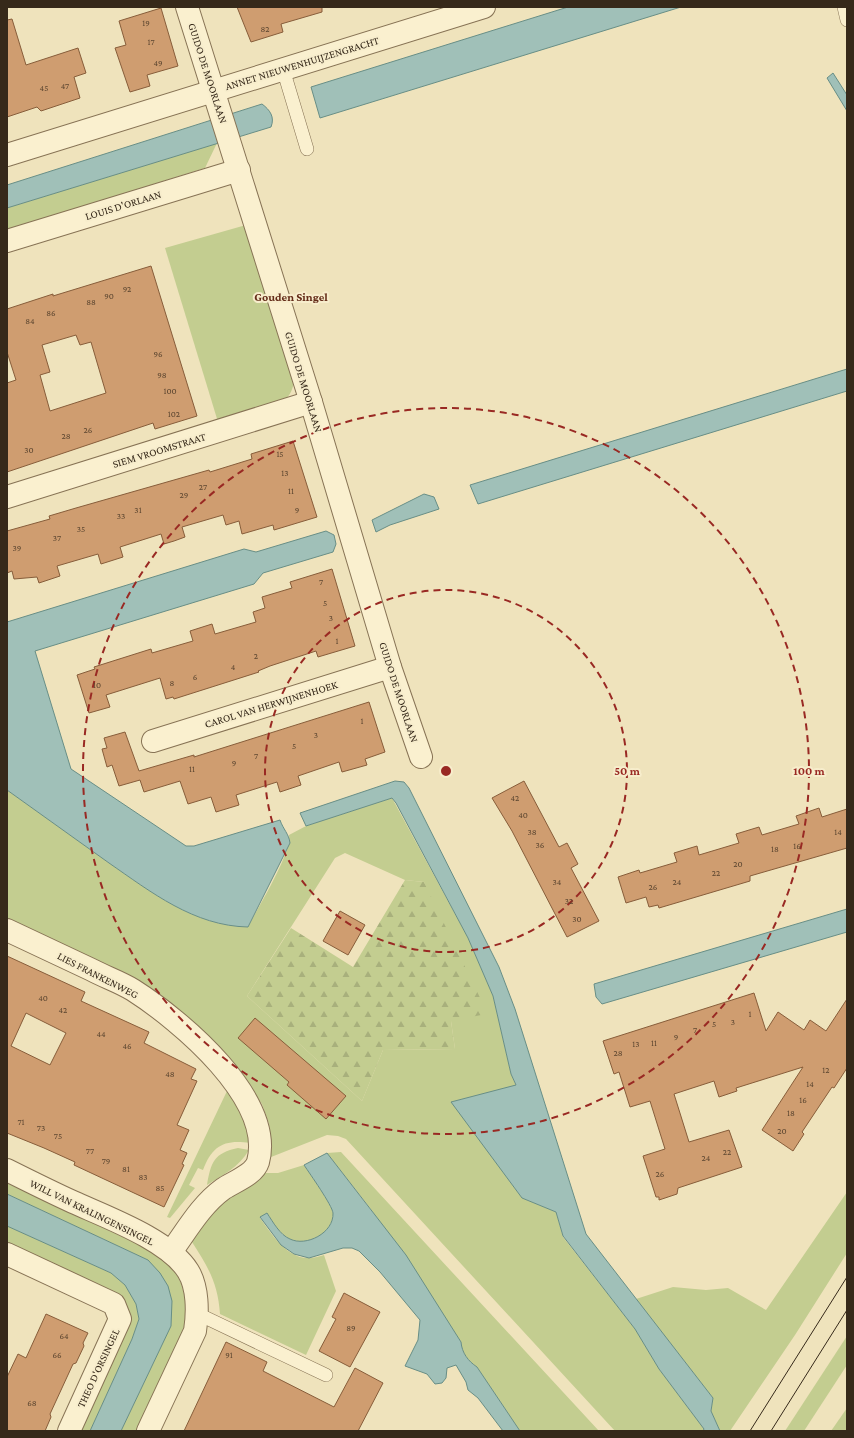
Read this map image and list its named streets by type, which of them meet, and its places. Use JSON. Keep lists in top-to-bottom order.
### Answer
{
  "streets": {
    "street": [
      "ANNET NIEUWENHUIJZENGRACHT",
      "GUIDO DE MOORLAAN",
      "LOUIS D'ORLAAN",
      "SIEM VROOMSTRAAT",
      "CAROL VAN HERWIJNENHOEK",
      "LIES FRANKENWEG",
      "WILL VAN KRALINGENSINGEL",
      "THEO D'ORSINGEL"
    ]
  },
  "crossings": [
    ["ANNET NIEUWENHUIJZENGRACHT", "GUIDO DE MOORLAAN"],
    ["GUIDO DE MOORLAAN", "LOUIS D'ORLAAN"],
    ["GUIDO DE MOORLAAN", "SIEM VROOMSTRAAT"],
    ["GUIDO DE MOORLAAN", "CAROL VAN HERWIJNENHOEK"],
    ["LIES FRANKENWEG", "WILL VAN KRALINGENSINGEL"]
  ],
  "districts": ["Gouden Singel"],
  "house_numbers": [
    "19",
    "82",
    "17",
    "49",
    "47",
    "45",
    "92",
    "90",
    "88",
    "86",
    "84",
    "96",
    "98",
    "100",
    "102",
    "26",
    "28",
    "30",
    "15",
    "13",
    "27",
    "11",
    "29",
    "31",
    "9",
    "33",
    "35",
    "37",
    "39",
    "7",
    "5",
    "3",
    "1",
    "2",
    "4",
    "6",
    "8",
    "10",
    "1",
    "3",
    "5",
    "7",
    "9",
    "11",
    "42",
    "40",
    "38",
    "14",
    "36",
    "16",
    "18",
    "20",
    "22",
    "34",
    "24",
    "26",
    "32",
    "30",
    "40",
    "42",
    "1",
    "3",
    "5",
    "7",
    "44",
    "9",
    "11",
    "13",
    "46",
    "28",
    "12",
    "48",
    "14",
    "16",
    "18",
    "71",
    "73",
    "20",
    "75",
    "77",
    "22",
    "24",
    "79",
    "81",
    "26",
    "83",
    "85",
    "89",
    "64",
    "66",
    "91",
    "68"
  ],
  "rings": ["50 m", "100 m"]
}
